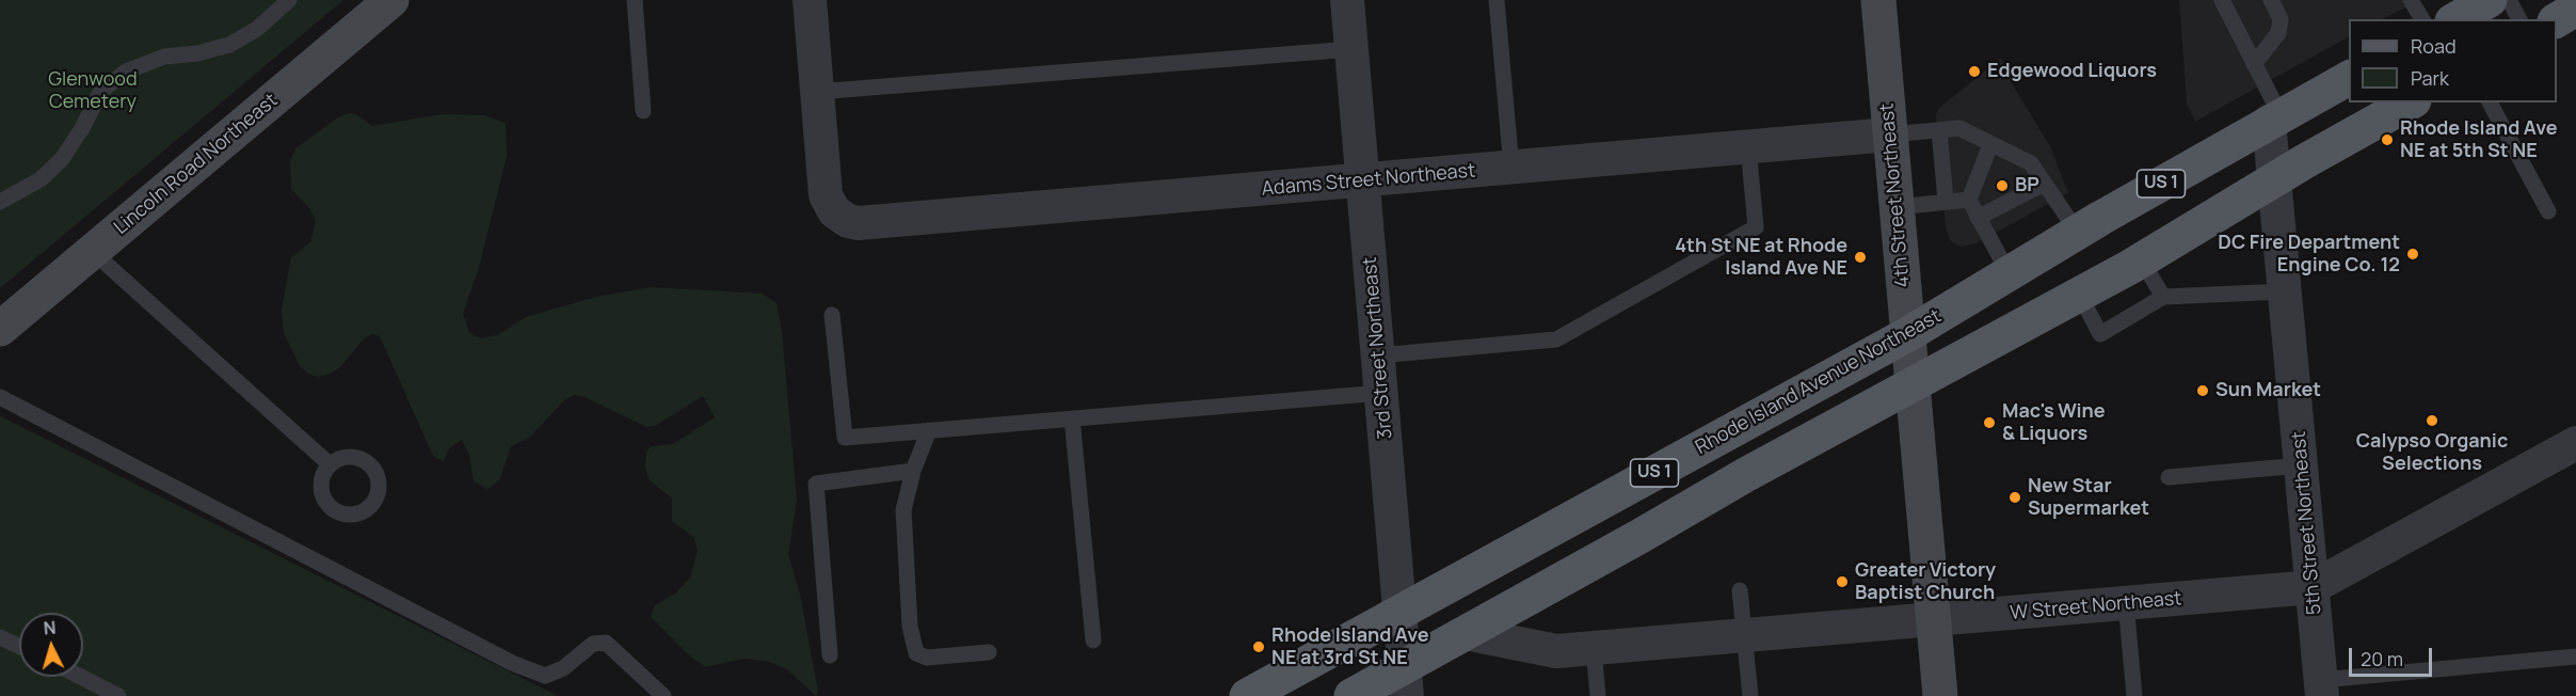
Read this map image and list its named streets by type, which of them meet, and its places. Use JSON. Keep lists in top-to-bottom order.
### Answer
{
  "streets": {
    "main road": ["US 1", "Rhode Island Avenue Northeast"],
    "street": [
      "Lincoln Road Northeast",
      "Adams Street Northeast",
      "4th Street Northeast",
      "3rd Street Northeast",
      "5th Street Northeast",
      "W Street Northeast"
    ]
  },
  "crossings": [
    ["Adams Street Northeast", "4th Street Northeast"],
    ["Adams Street Northeast", "3rd Street Northeast"],
    ["US 1", "4th Street Northeast"],
    ["US 1", "3rd Street Northeast"],
    ["US 1", "5th Street Northeast"],
    ["US 1", "W Street Northeast"],
    ["4th Street Northeast", "Rhode Island Avenue Northeast"],
    ["4th Street Northeast", "W Street Northeast"],
    ["3rd Street Northeast", "Rhode Island Avenue Northeast"],
    ["Rhode Island Avenue Northeast", "5th Street Northeast"],
    ["5th Street Northeast", "W Street Northeast"]
  ],
  "parks": ["Glenwood Cemetery"],
  "places": [
    "Edgewood Liquors",
    "Rhode Island Ave NE at 5th St NE",
    "BP",
    "DC Fire Department Engine Co. 12",
    "4th St NE at Rhode Island Ave NE",
    "Sun Market",
    "Calypso Organic Selections",
    "Mac's Wine & Liquors",
    "New Star Supermarket",
    "Greater Victory Baptist Church",
    "Rhode Island Ave NE at 3rd St NE"
  ],
  "legend": ["Road", "Park"],
  "scale_bar": "20 m",
  "north": "top"
}
